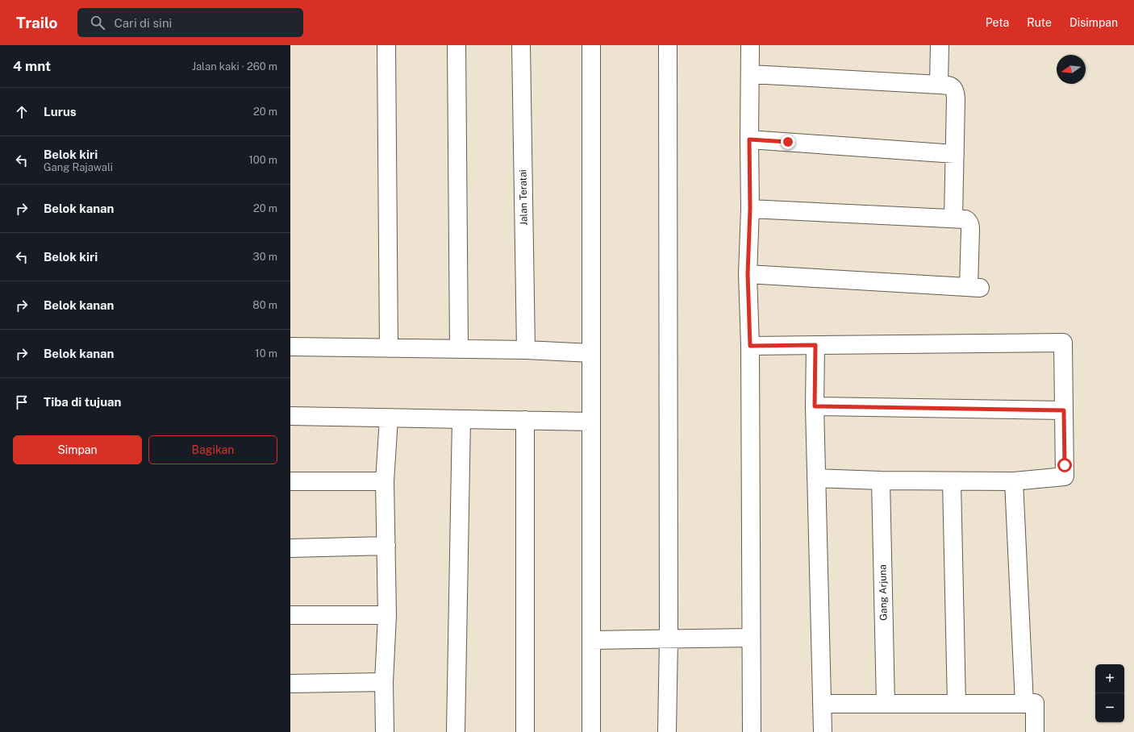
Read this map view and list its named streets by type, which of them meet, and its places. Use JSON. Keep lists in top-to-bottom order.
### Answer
{
  "streets": {
    "street": ["Jalan Teratai", "Gang Arjuna"]
  },
  "north": "left",
  "page": {
    "header": "Trailo",
    "search": "Cari di sini",
    "nav": ["Peta", "Rute", "Disimpan"],
    "heading": ["4 mnt", "Jalan kaki · 260 m"],
    "list": [
      ["Lurus", "20 m"],
      ["Belok kiri", "Gang Rajawali", "100 m"],
      ["Belok kanan", "20 m"],
      ["Belok kiri", "30 m"],
      ["Belok kanan", "80 m"],
      ["Belok kanan", "10 m"],
      "Tiba di tujuan"
    ],
    "buttons": ["Simpan", "Bagikan"],
    "map_buttons": ["+", "−"]
  }
}
